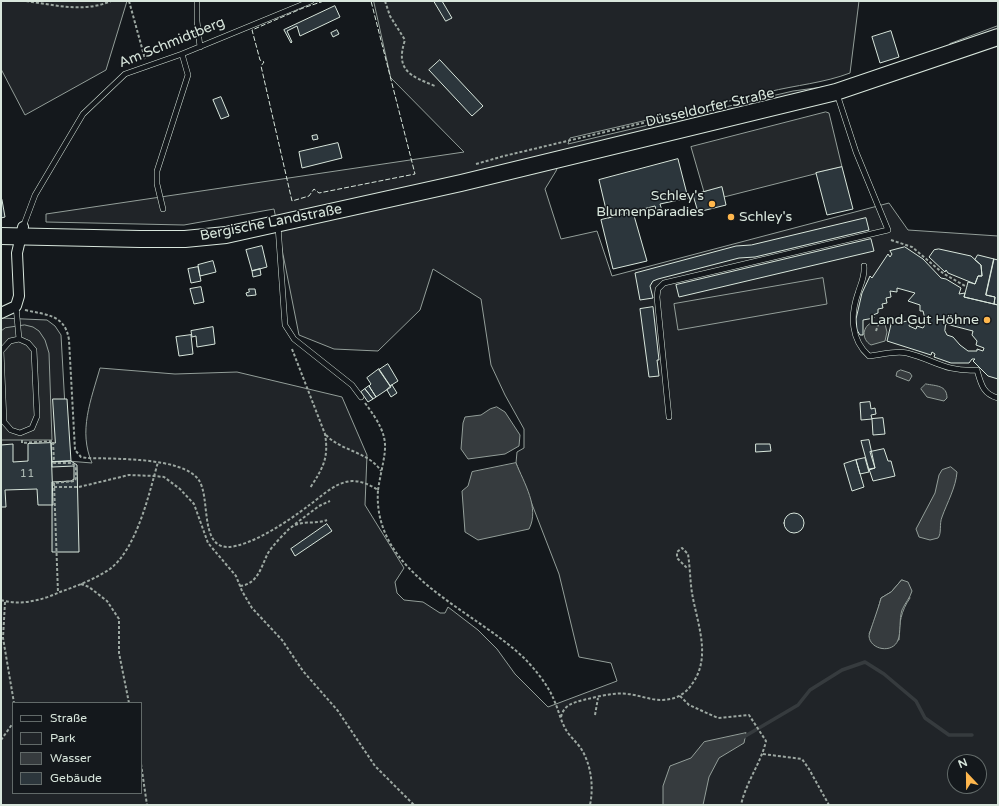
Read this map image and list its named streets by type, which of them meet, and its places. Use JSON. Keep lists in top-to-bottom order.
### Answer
{
  "streets": {
    "main road": ["Düsseldorfer Straße", "Bergische Landstraße"],
    "street": ["Am Schmidtberg"]
  },
  "crossings": [
    ["Am Schmidtberg", "Bergische Landstraße"],
    ["Düsseldorfer Straße", "Bergische Landstraße"]
  ],
  "places": ["Schley's Blumenparadies", "Schley's", "Land Gut Höhne"],
  "house_numbers": ["11"],
  "legend": [
    "Straße",
    "Park",
    "Wasser",
    "Gebäude"
  ],
  "north": "top"
}
